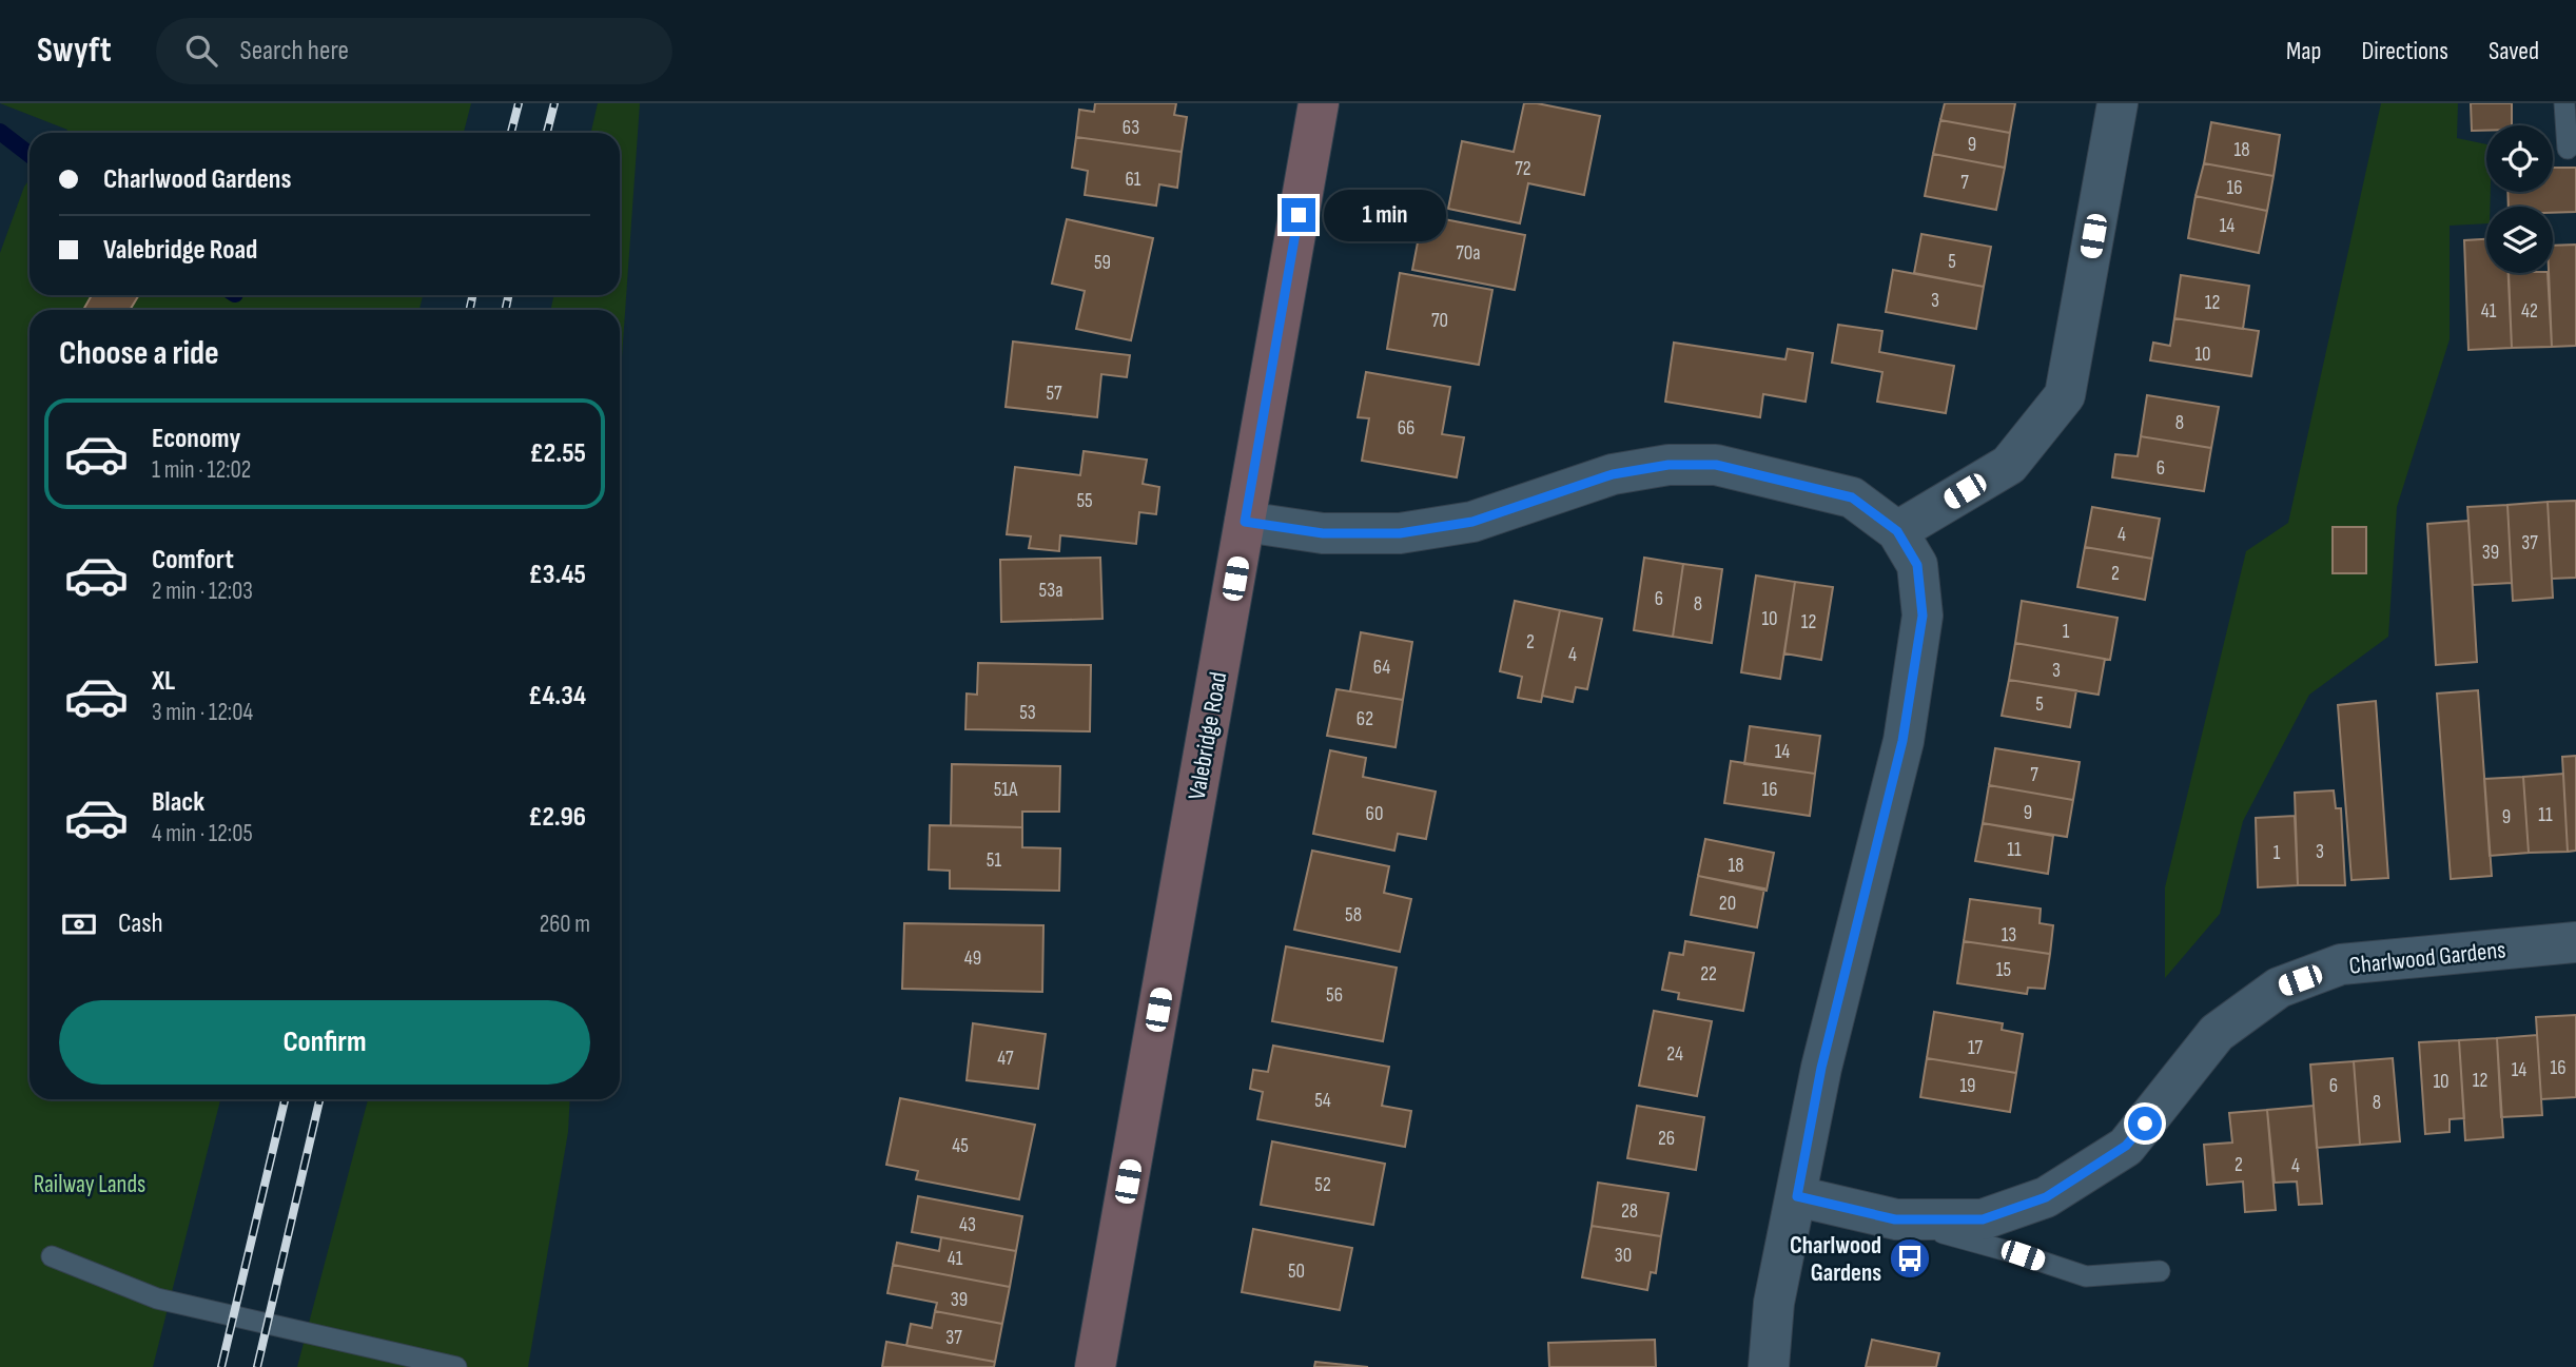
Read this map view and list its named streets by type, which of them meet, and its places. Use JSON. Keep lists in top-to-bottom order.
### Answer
{
  "streets": {
    "street": ["Valebridge Road", "Charlwood Gardens"]
  },
  "parks": ["Railway Lands"],
  "places": {
    "bus stop": ["Charlwood Gardens"]
  },
  "house_numbers": [
    "63",
    "9",
    "18",
    "72",
    "61",
    "7",
    "16",
    "14",
    "70a",
    "5",
    "59",
    "3",
    "12",
    "41",
    "42",
    "70",
    "10",
    "57",
    "8",
    "66",
    "6",
    "55",
    "4",
    "37",
    "39",
    "2",
    "53a",
    "6",
    "8",
    "10",
    "12",
    "1",
    "2",
    "4",
    "64",
    "3",
    "5",
    "53",
    "62",
    "14",
    "7",
    "51A",
    "16",
    "9",
    "60",
    "11",
    "9",
    "11",
    "3",
    "1",
    "51",
    "18",
    "20",
    "58",
    "13",
    "49",
    "15",
    "22",
    "56",
    "17",
    "24",
    "47",
    "16",
    "14",
    "12",
    "10",
    "19",
    "6",
    "54",
    "8",
    "26",
    "45",
    "2",
    "4",
    "52",
    "28",
    "43",
    "30",
    "41",
    "50",
    "39",
    "37"
  ],
  "page": {
    "header": "Swyft",
    "search": "Search here",
    "nav": ["Map", "Directions", "Saved"],
    "banner": ["Charlwood Gardens", "Valebridge Road"],
    "bubble": "1 min",
    "heading": "Choose a ride",
    "list": [
      {
        "name": "Economy",
        "note": "1 min · 12:02",
        "value": "£2.55"
      },
      {
        "name": "Comfort",
        "note": "2 min · 12:03",
        "value": "£3.45"
      },
      {
        "name": "XL",
        "note": "3 min · 12:04",
        "value": "£4.34"
      },
      {
        "name": "Black",
        "note": "4 min · 12:05",
        "value": "£2.96"
      }
    ],
    "pay": ["Cash", "260 m"],
    "buttons": "Confirm"
  }
}
